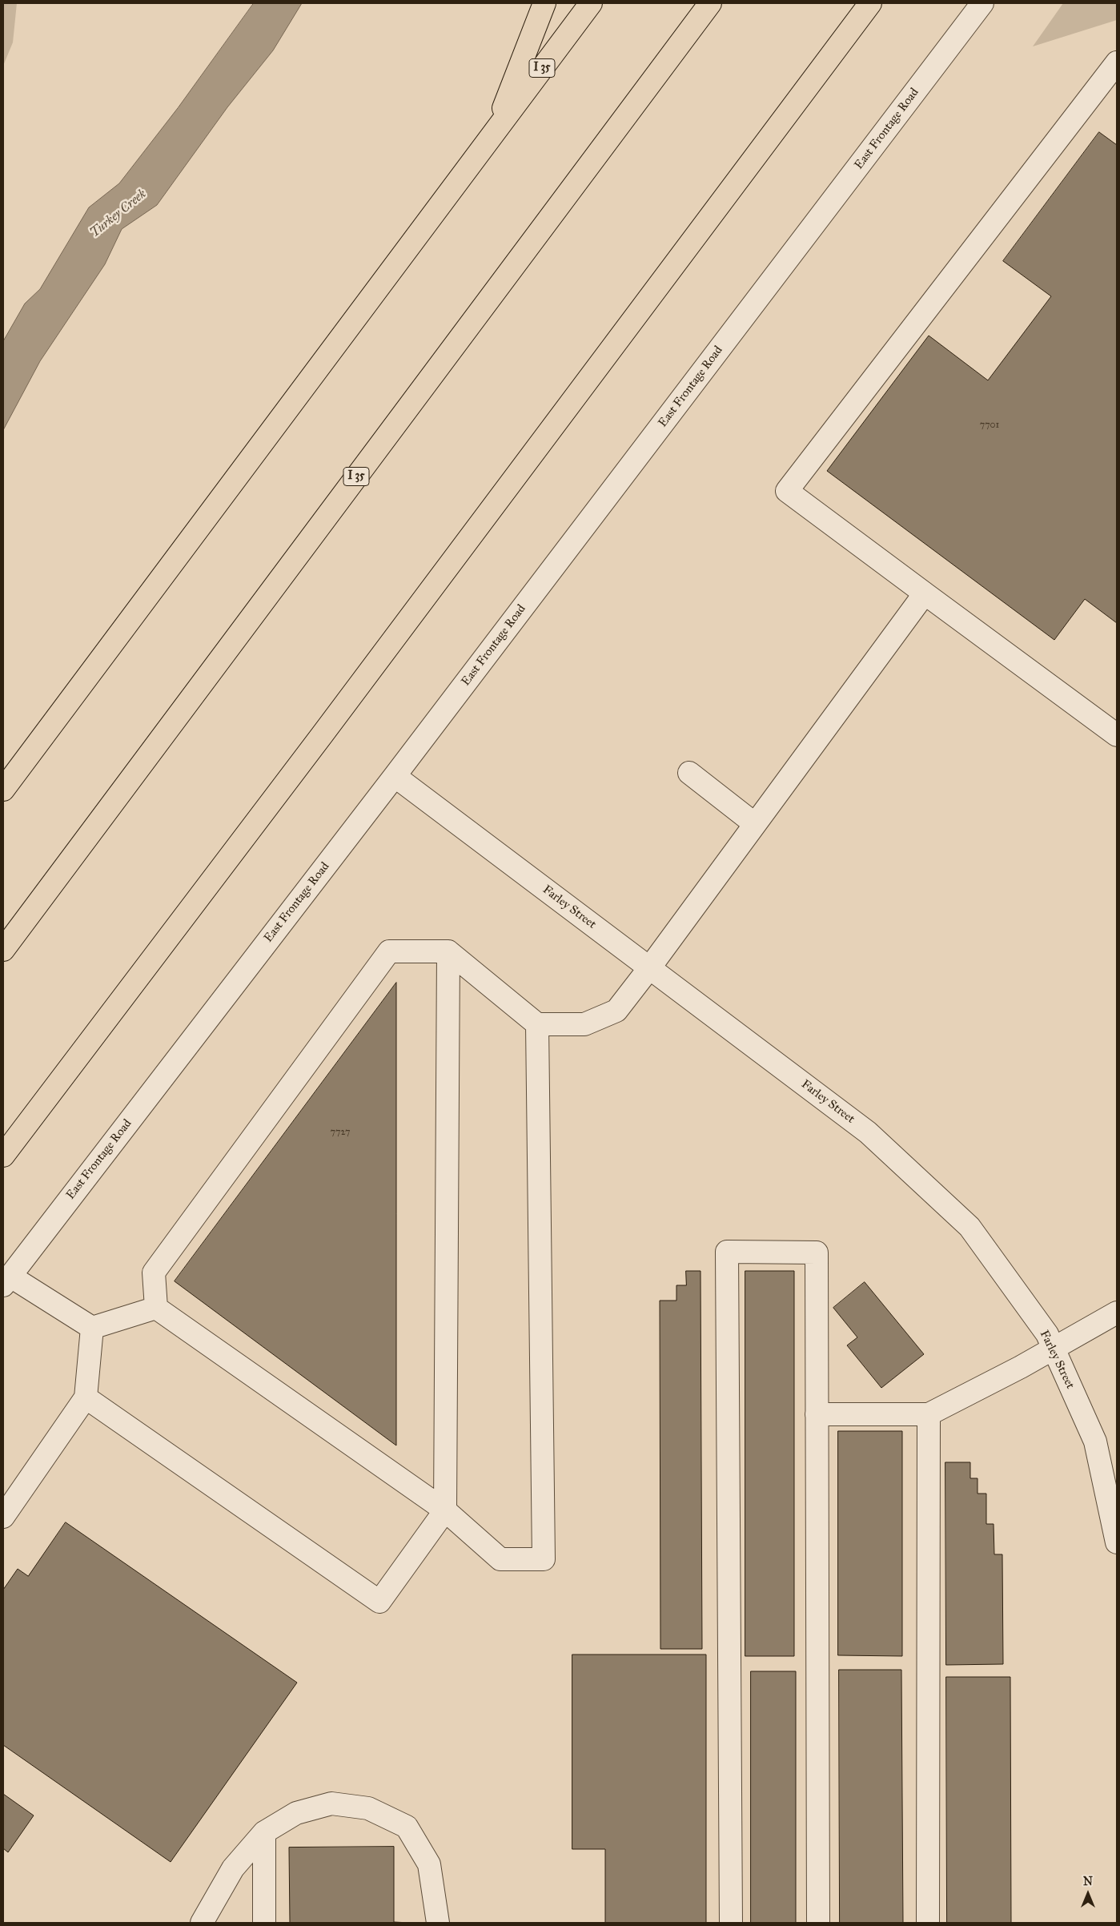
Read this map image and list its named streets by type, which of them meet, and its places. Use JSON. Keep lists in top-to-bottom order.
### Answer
{
  "streets": {
    "highway": ["I 35"],
    "street": ["East Frontage Road", "Farley Street"]
  },
  "crossings": [
    ["East Frontage Road", "Farley Street"]
  ],
  "water": ["Turkey Creek"],
  "house_numbers": ["7701", "7727"],
  "north": "top"
}
